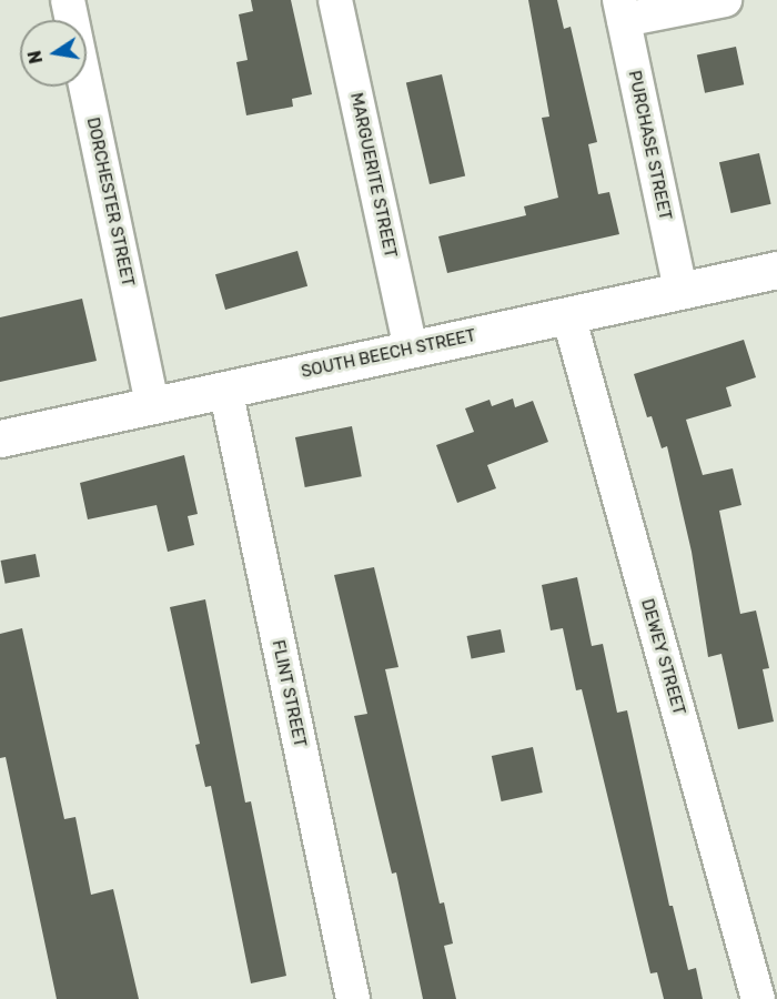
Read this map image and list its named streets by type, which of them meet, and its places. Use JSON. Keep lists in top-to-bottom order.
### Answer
{
  "streets": {
    "street": [
      "PURCHASE STREET",
      "MARGUERITE STREET",
      "DORCHESTER STREET",
      "SOUTH BEECH STREET",
      "DEWEY STREET",
      "FLINT STREET"
    ]
  },
  "crossings": [
    ["PURCHASE STREET", "SOUTH BEECH STREET"],
    ["MARGUERITE STREET", "SOUTH BEECH STREET"],
    ["DORCHESTER STREET", "SOUTH BEECH STREET"],
    ["SOUTH BEECH STREET", "DEWEY STREET"],
    ["SOUTH BEECH STREET", "FLINT STREET"]
  ],
  "north": "left"
}
